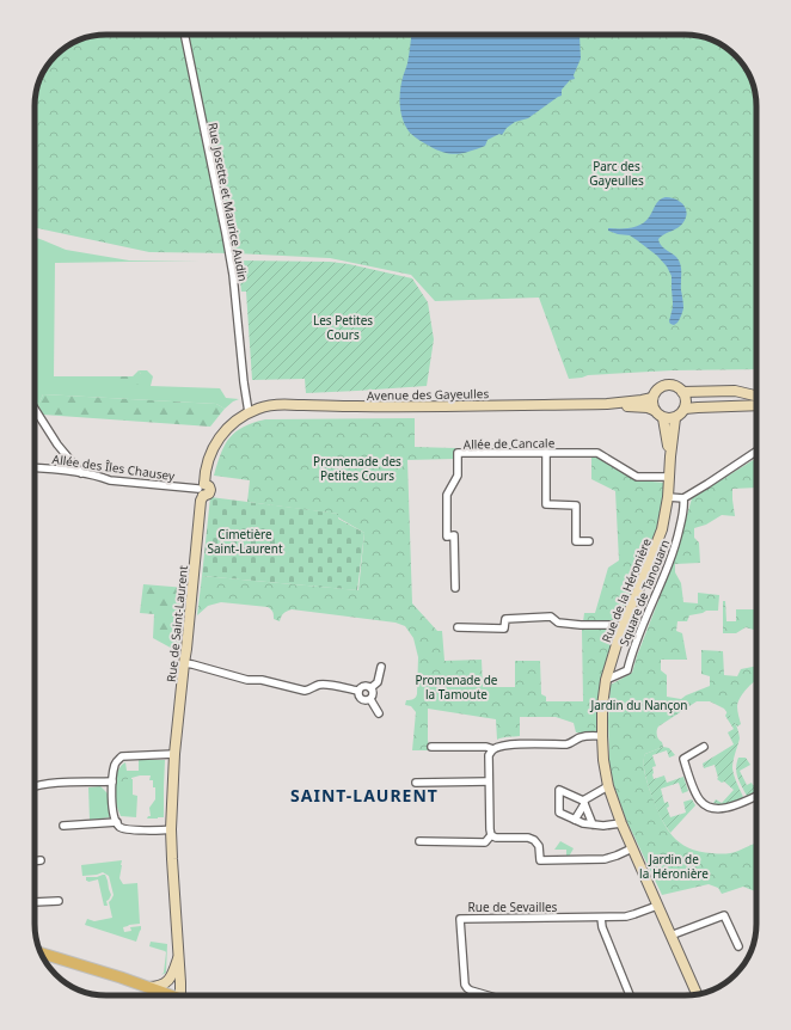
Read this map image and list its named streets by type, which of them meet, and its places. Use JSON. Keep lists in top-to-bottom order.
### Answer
{
  "streets": {
    "street": [
      "Rue Josette et Maurice Audin",
      "Avenue des Gayeulles",
      "Allée de Cancale",
      "Allée des Îles Chausey",
      "Rue de la Héronière",
      "Square de Tanouarn",
      "Rue de Saint-Laurent",
      "Rue de Sevailles"
    ]
  },
  "crossings": [
    ["Rue Josette et Maurice Audin", "Avenue des Gayeulles"],
    ["Rue Josette et Maurice Audin", "Rue de Saint-Laurent"],
    ["Avenue des Gayeulles", "Rue de la Héronière"],
    ["Avenue des Gayeulles", "Rue de Saint-Laurent"],
    ["Allée de Cancale", "Rue de la Héronière"],
    ["Allée des Îles Chausey", "Rue de Saint-Laurent"],
    ["Rue de la Héronière", "Square de Tanouarn"],
    ["Rue de la Héronière", "Rue de Sevailles"]
  ],
  "districts": ["SAINT-LAURENT"],
  "parks": [
    "Parc des Gayeulles",
    "Les Petites Cours",
    "Promenade des Petites Cours",
    "Cimetière Saint-Laurent",
    "Promenade de la Tamoute",
    "Jardin du Nançon",
    "Jardin de la Héronière"
  ]
}
